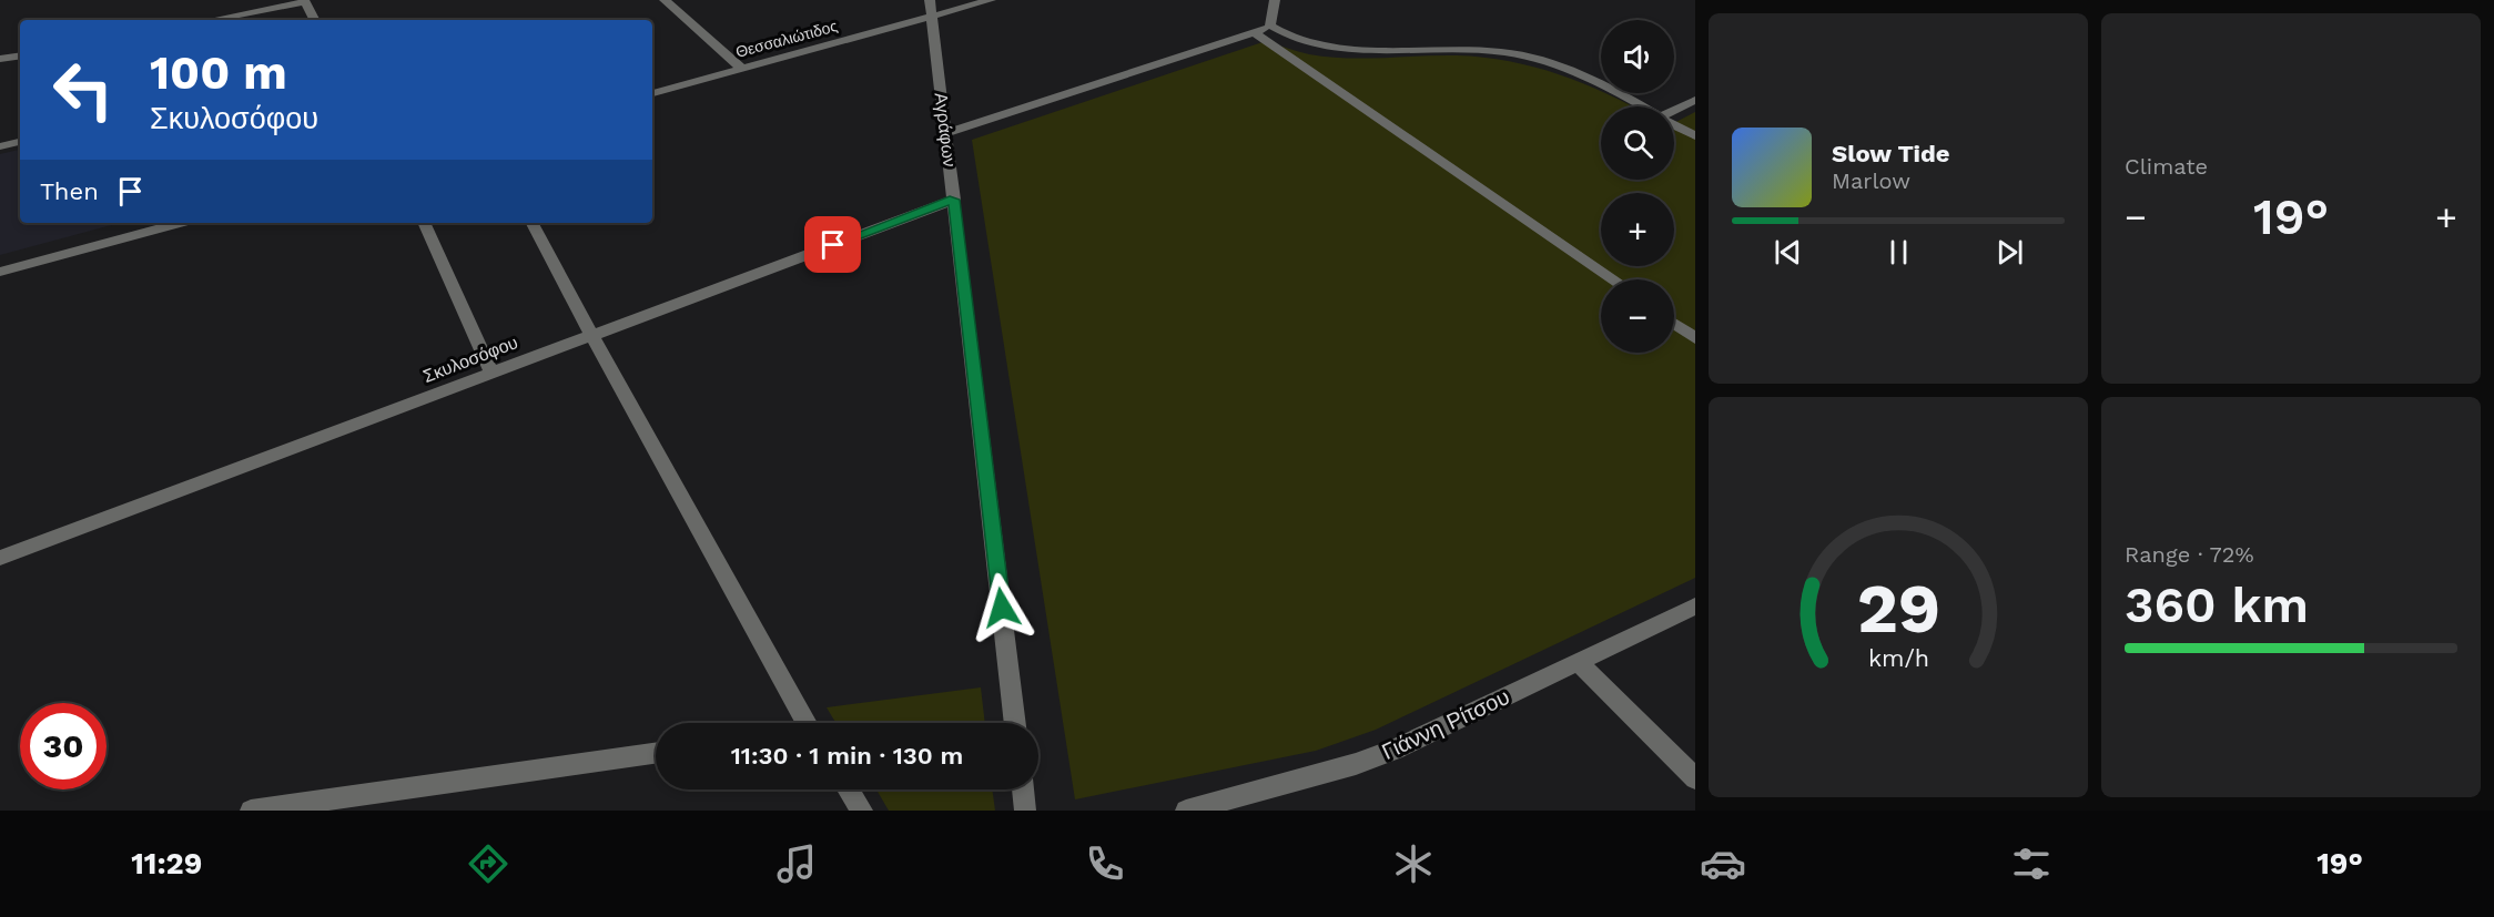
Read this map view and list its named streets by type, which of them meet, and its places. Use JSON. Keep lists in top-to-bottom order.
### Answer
{
  "streets": {
    "street": [
      "Θεσσαλιώτιδος",
      "Αγράφων",
      "Σκυλοσόφου",
      "Γιάννη Ρίτσου"
    ]
  },
  "crossings": [
    ["Θεσσαλιώτιδος", "Αγράφων"],
    ["Αγράφων", "Σκυλοσόφου"]
  ],
  "page": {
    "tile": [
      "Climate",
      ["Range · 72%", "360 km"]
    ],
    "map_buttons": ["+", "−"],
    "turn": ["100 m", "Σκυλοσόφου"],
    "song": ["Slow Tide", "Marlow"],
    "then": "Then",
    "heat": ["−", "19°", "+"],
    "limit": "30",
    "trip": "11:30 · 1 min · 130 m",
    "tabs": ["11:29", "19°"],
    "gauge": ["29", "km/h"]
  }
}
